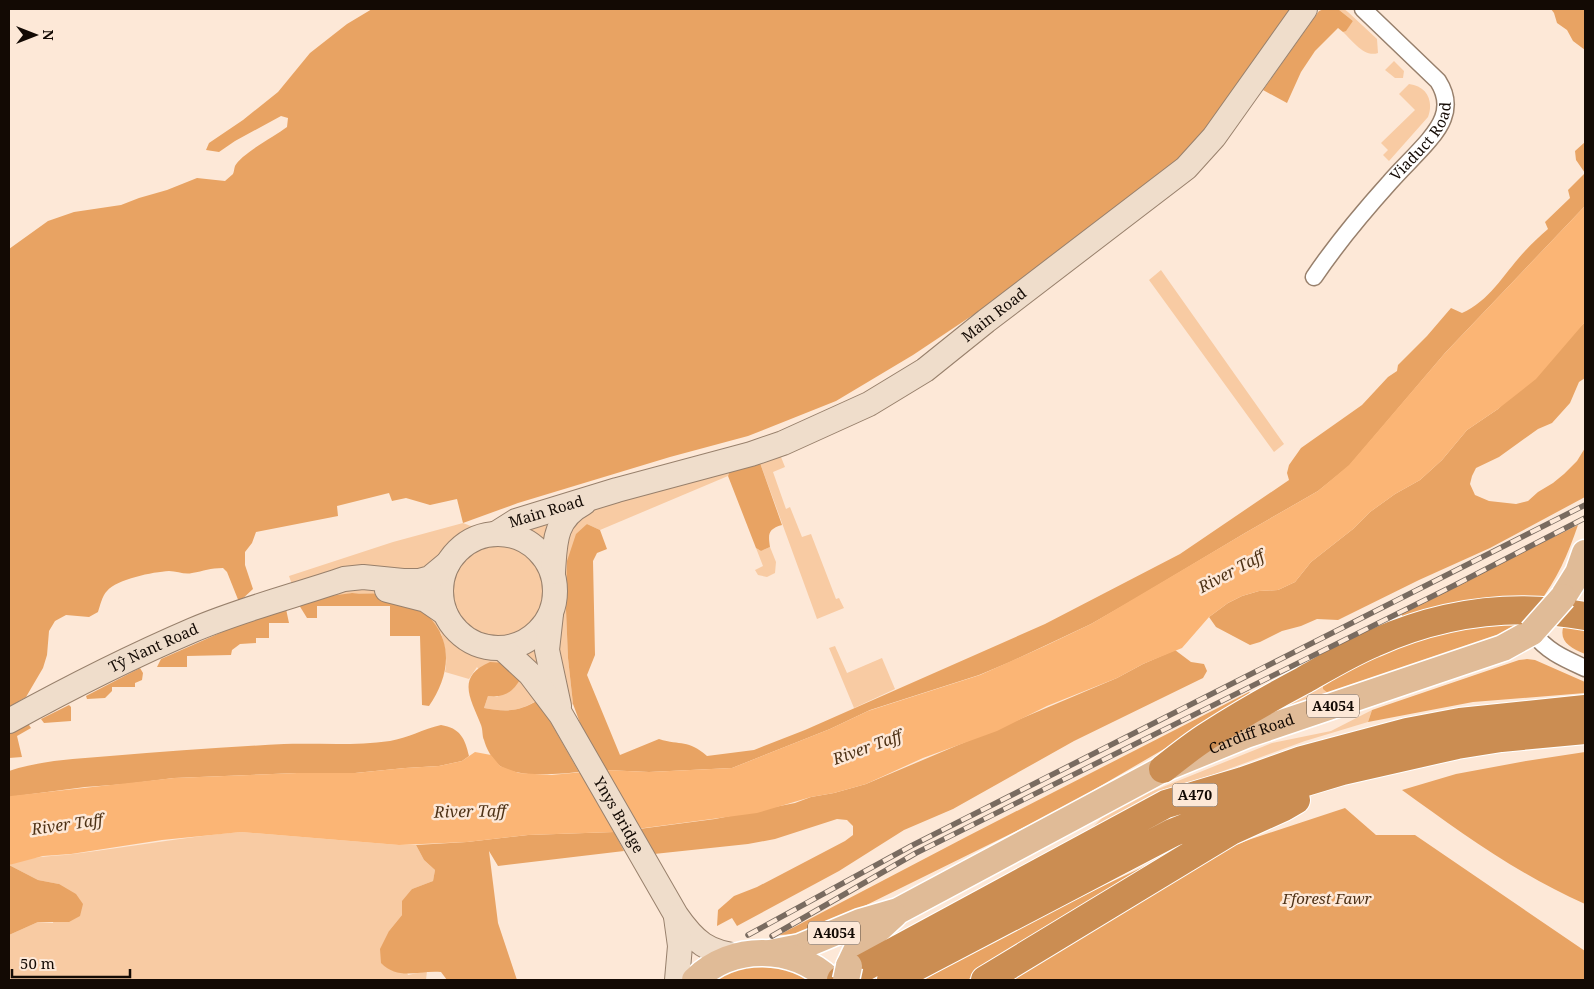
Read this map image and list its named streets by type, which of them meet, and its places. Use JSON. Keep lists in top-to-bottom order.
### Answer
{
  "streets": {
    "highway": ["A470"],
    "main road": [
      "Main Road",
      "Tŷ Nant Road",
      "A4054",
      "Cardiff Road",
      "Ynys Bridge"
    ],
    "street": ["Viaduct Road"]
  },
  "crossings": [
    ["Main Road", "Tŷ Nant Road"],
    ["Main Road", "Ynys Bridge"],
    ["Tŷ Nant Road", "Ynys Bridge"],
    ["Cardiff Road", "A470"]
  ],
  "water": ["River Taff"],
  "parks": ["Fforest Fawr"],
  "scale_bar": "50 m",
  "north": "right"
}
